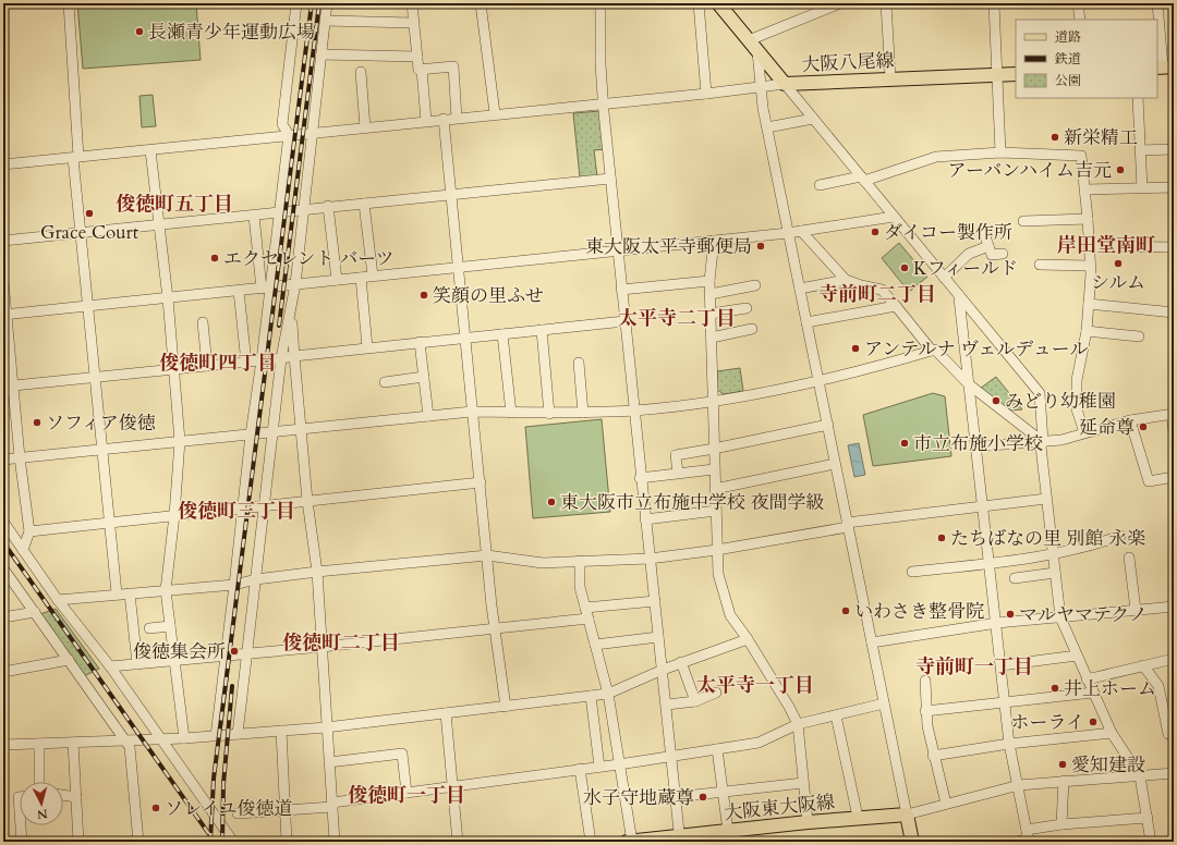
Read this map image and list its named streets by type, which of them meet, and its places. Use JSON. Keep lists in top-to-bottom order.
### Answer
{
  "streets": {
    "main road": ["大阪八尾線", "大阪東大阪線"]
  },
  "districts": [
    "俊徳町五丁目",
    "岸田堂南町",
    "寺前町二丁目",
    "太平寺二丁目",
    "俊徳町四丁目",
    "俊徳町三丁目",
    "俊徳町二丁目",
    "寺前町一丁目",
    "太平寺一丁目",
    "俊徳町一丁目"
  ],
  "places": [
    "長瀬青少年運動広場",
    "新栄精工",
    "アーバンハイム吉元",
    "Grace Court",
    "ダイコー製作所",
    "東大阪太平寺郵便局",
    "エクセレント バーツ",
    "シルム",
    "Kフィールド",
    "笑顔の里ふせ",
    "アンテルナ ヴェルデュール",
    "みどり幼稚園",
    "ソフィア俊徳",
    "延命尊",
    "市立布施小学校",
    "東大阪市立布施中学校 夜間学級",
    "たちばなの里 別館 永楽",
    "いわさき整骨院",
    "マルヤマテクノ",
    "俊徳集会所",
    "井上ホーム",
    "ホーライ",
    "愛知建設",
    "水子守地蔵尊",
    "ソレイユ俊徳道"
  ],
  "legend": ["道路", "鉄道", "公園"],
  "north": "bottom"
}
